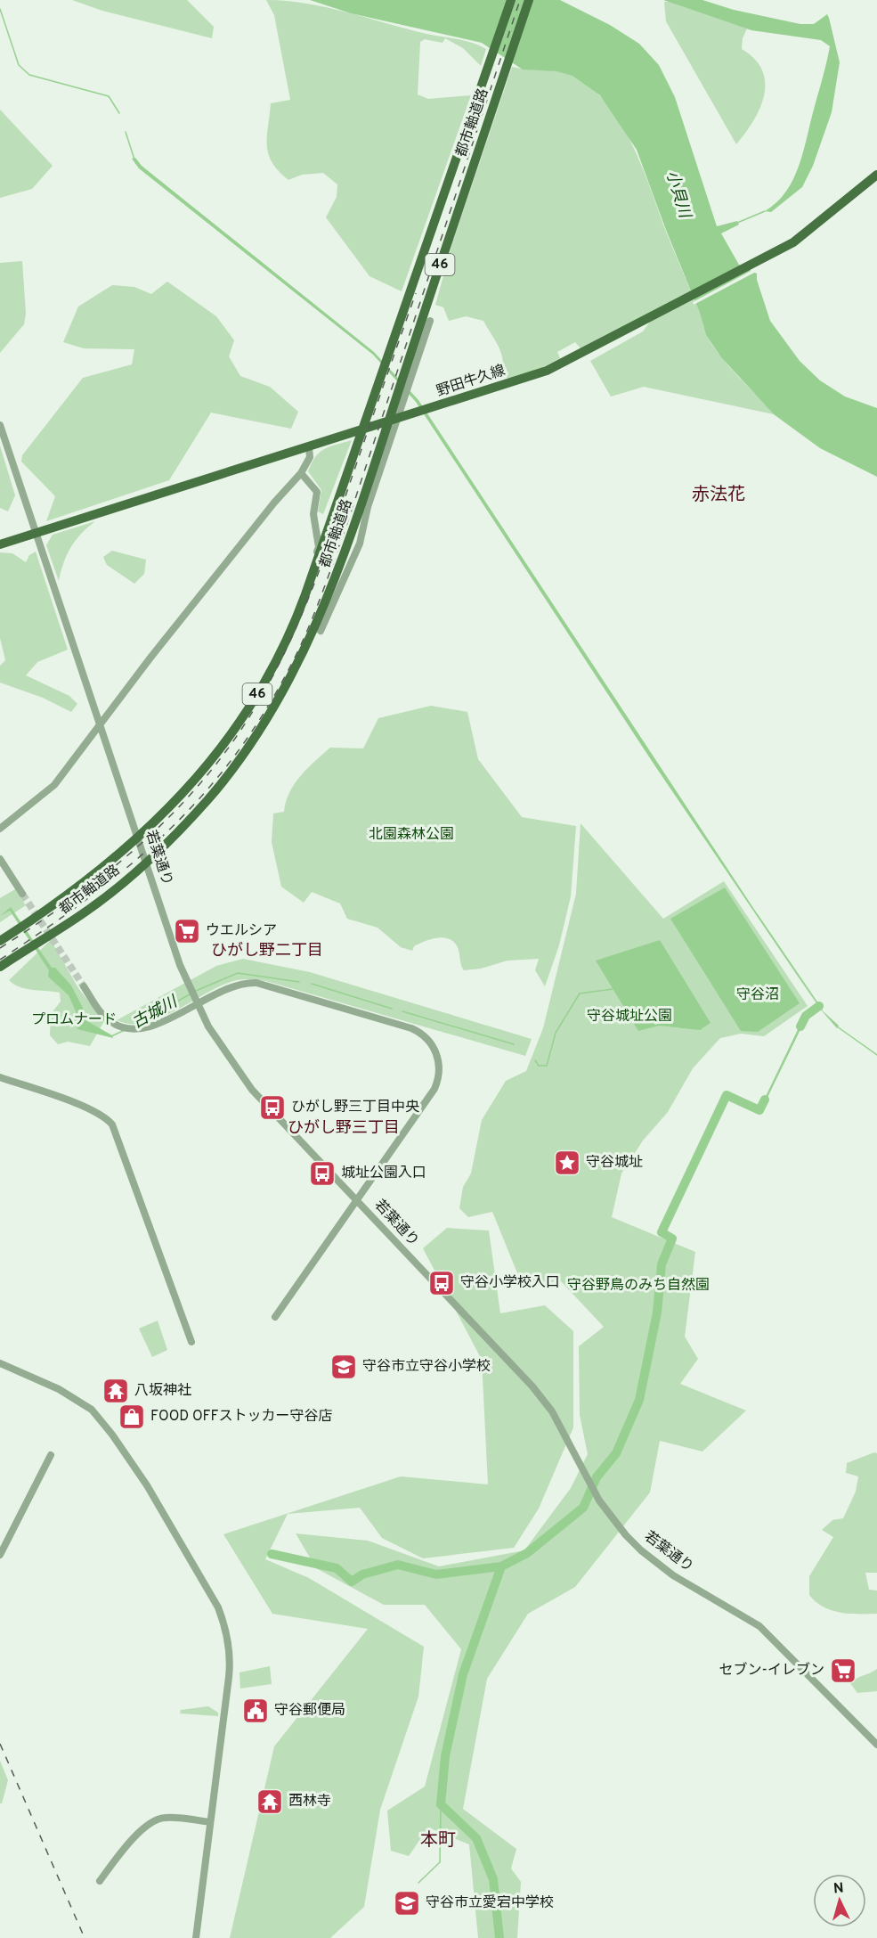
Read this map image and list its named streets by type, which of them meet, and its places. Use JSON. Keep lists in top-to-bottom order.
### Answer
{
  "streets": {
    "main road": ["都市軸道路", "46", "野田牛久線"],
    "street": ["若葉通り"]
  },
  "crossings": [
    ["都市軸道路", "46"],
    ["都市軸道路", "若葉通り"],
    ["野田牛久線", "若葉通り"]
  ],
  "districts": [
    "赤法花",
    "ひがし野二丁目",
    "ひがし野三丁目",
    "本町"
  ],
  "water": ["小貝川", "古城川"],
  "parks": [
    "北園森林公園",
    "守谷沼",
    "守谷城址公園",
    "プロムナード",
    "守谷野鳥のみち自然園"
  ],
  "places": {
    "supermarket": ["ウエルシア", "セブン-イレブン"],
    "bus stop": ["ひがし野三丁目中央", "城址公園入口", "守谷小学校入口"],
    "place": ["守谷城址"],
    "school or university": ["守谷市立守谷小学校", "守谷市立愛宕中学校"],
    "temple": ["八坂神社", "西林寺"],
    "shop": ["FOOD OFFストッカー守谷店"],
    "public building": ["守谷郵便局"]
  },
  "north": "top"
}
